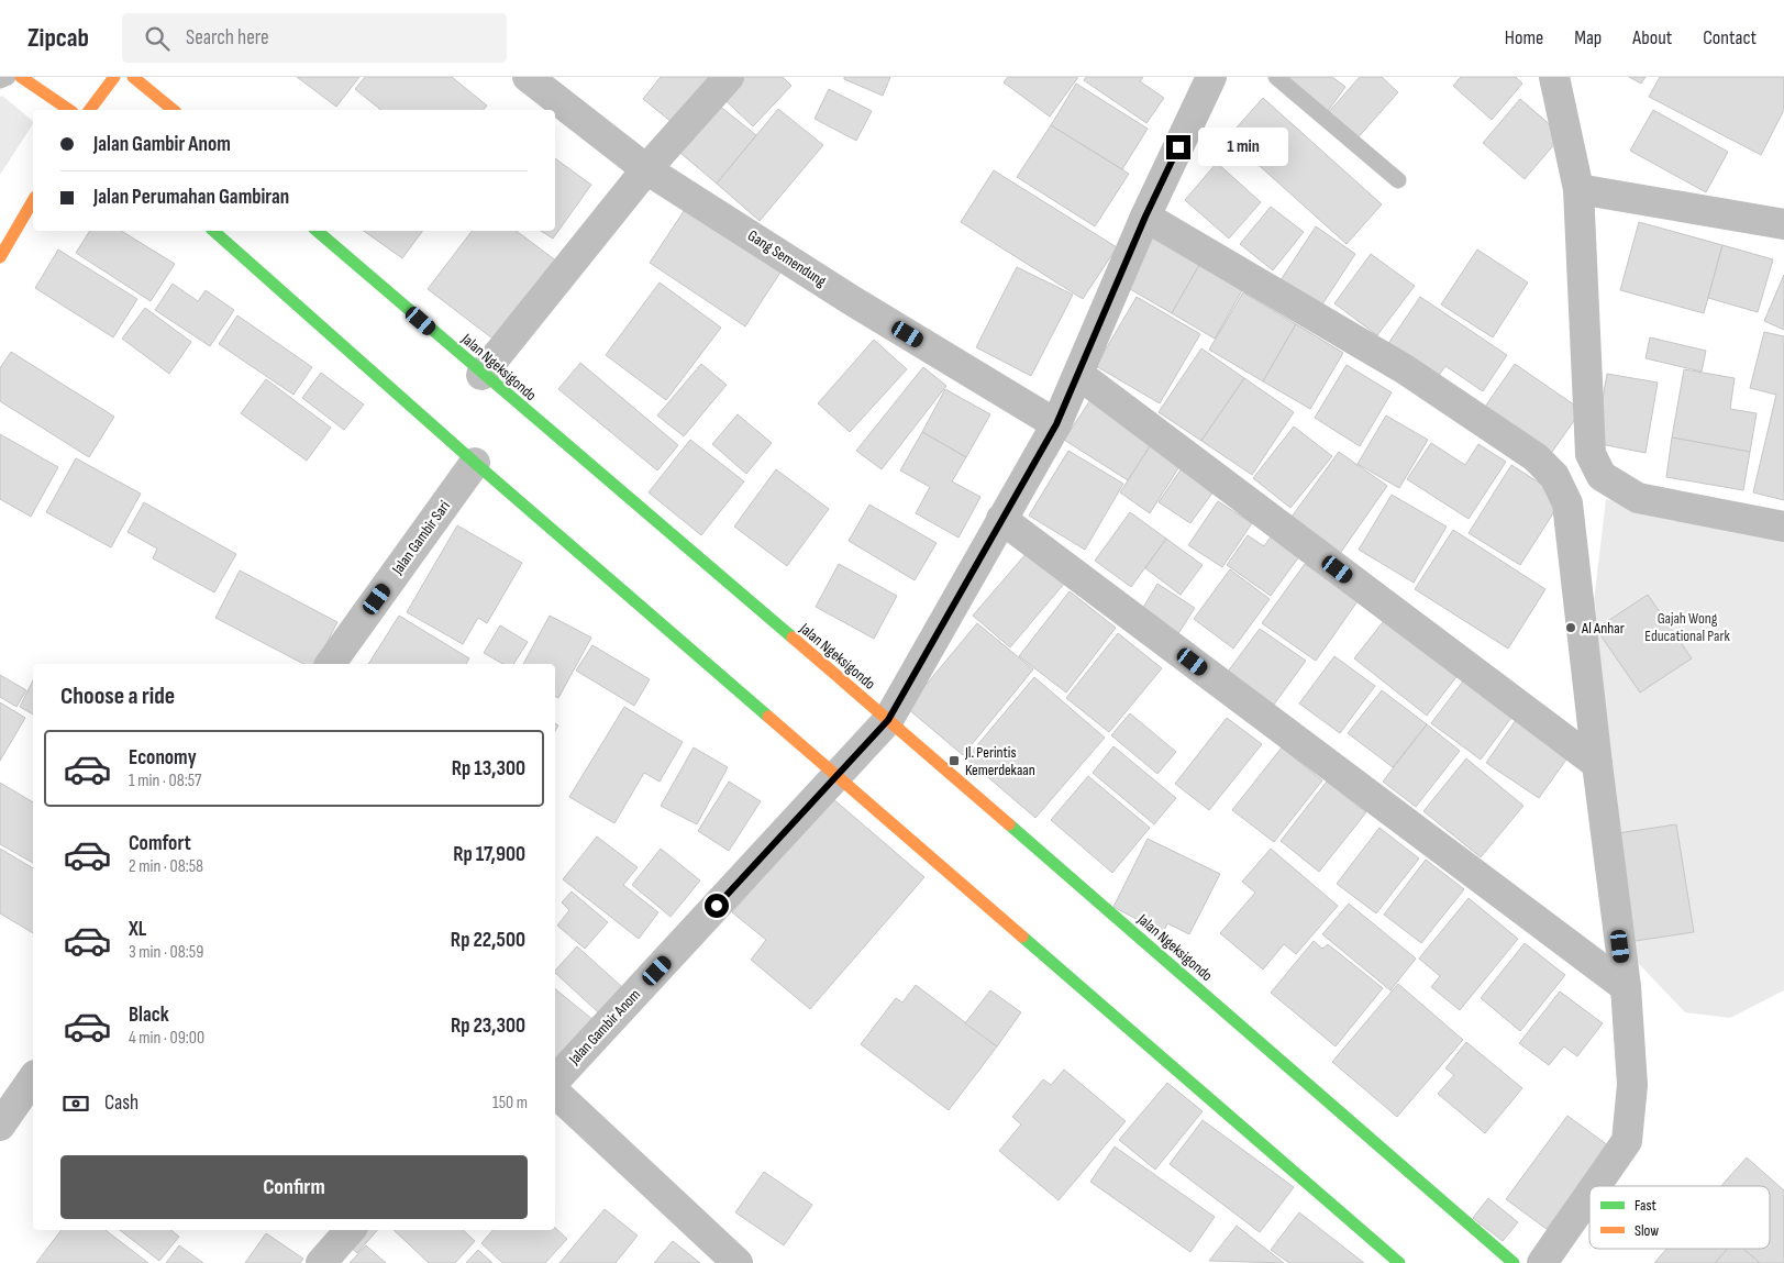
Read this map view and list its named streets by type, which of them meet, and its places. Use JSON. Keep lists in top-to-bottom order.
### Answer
{
  "streets": {
    "main road": ["Jalan Ngeksigondo"],
    "street": ["Gang Semendung", "Jalan Gambir Sari", "Jalan Gambir Anom"]
  },
  "crossings": [
    ["Gang Semendung", "Jalan Gambir Anom"],
    ["Jalan Ngeksigondo", "Jalan Gambir Anom"]
  ],
  "parks": ["Gajah Wong Educational Park"],
  "places": {
    "other": ["Al Anhar"],
    "transit": ["Jl. Perintis Kemerdekaan"]
  },
  "legend": ["Fast", "Slow"],
  "page": {
    "header": "Zipcab",
    "search": "Search here",
    "nav": [
      "Home",
      "Map",
      "About",
      "Contact"
    ],
    "banner": ["Jalan Gambir Anom", "Jalan Perumahan Gambiran"],
    "bubble": "1 min",
    "heading": "Choose a ride",
    "list": [
      {
        "name": "Economy",
        "note": "1 min · 08:57",
        "value": "Rp 13,300"
      },
      {
        "name": "Comfort",
        "note": "2 min · 08:58",
        "value": "Rp 17,900"
      },
      {
        "name": "XL",
        "note": "3 min · 08:59",
        "value": "Rp 22,500"
      },
      {
        "name": "Black",
        "note": "4 min · 09:00",
        "value": "Rp 23,300"
      }
    ],
    "pay": ["Cash", "150 m"],
    "buttons": "Confirm"
  }
}
